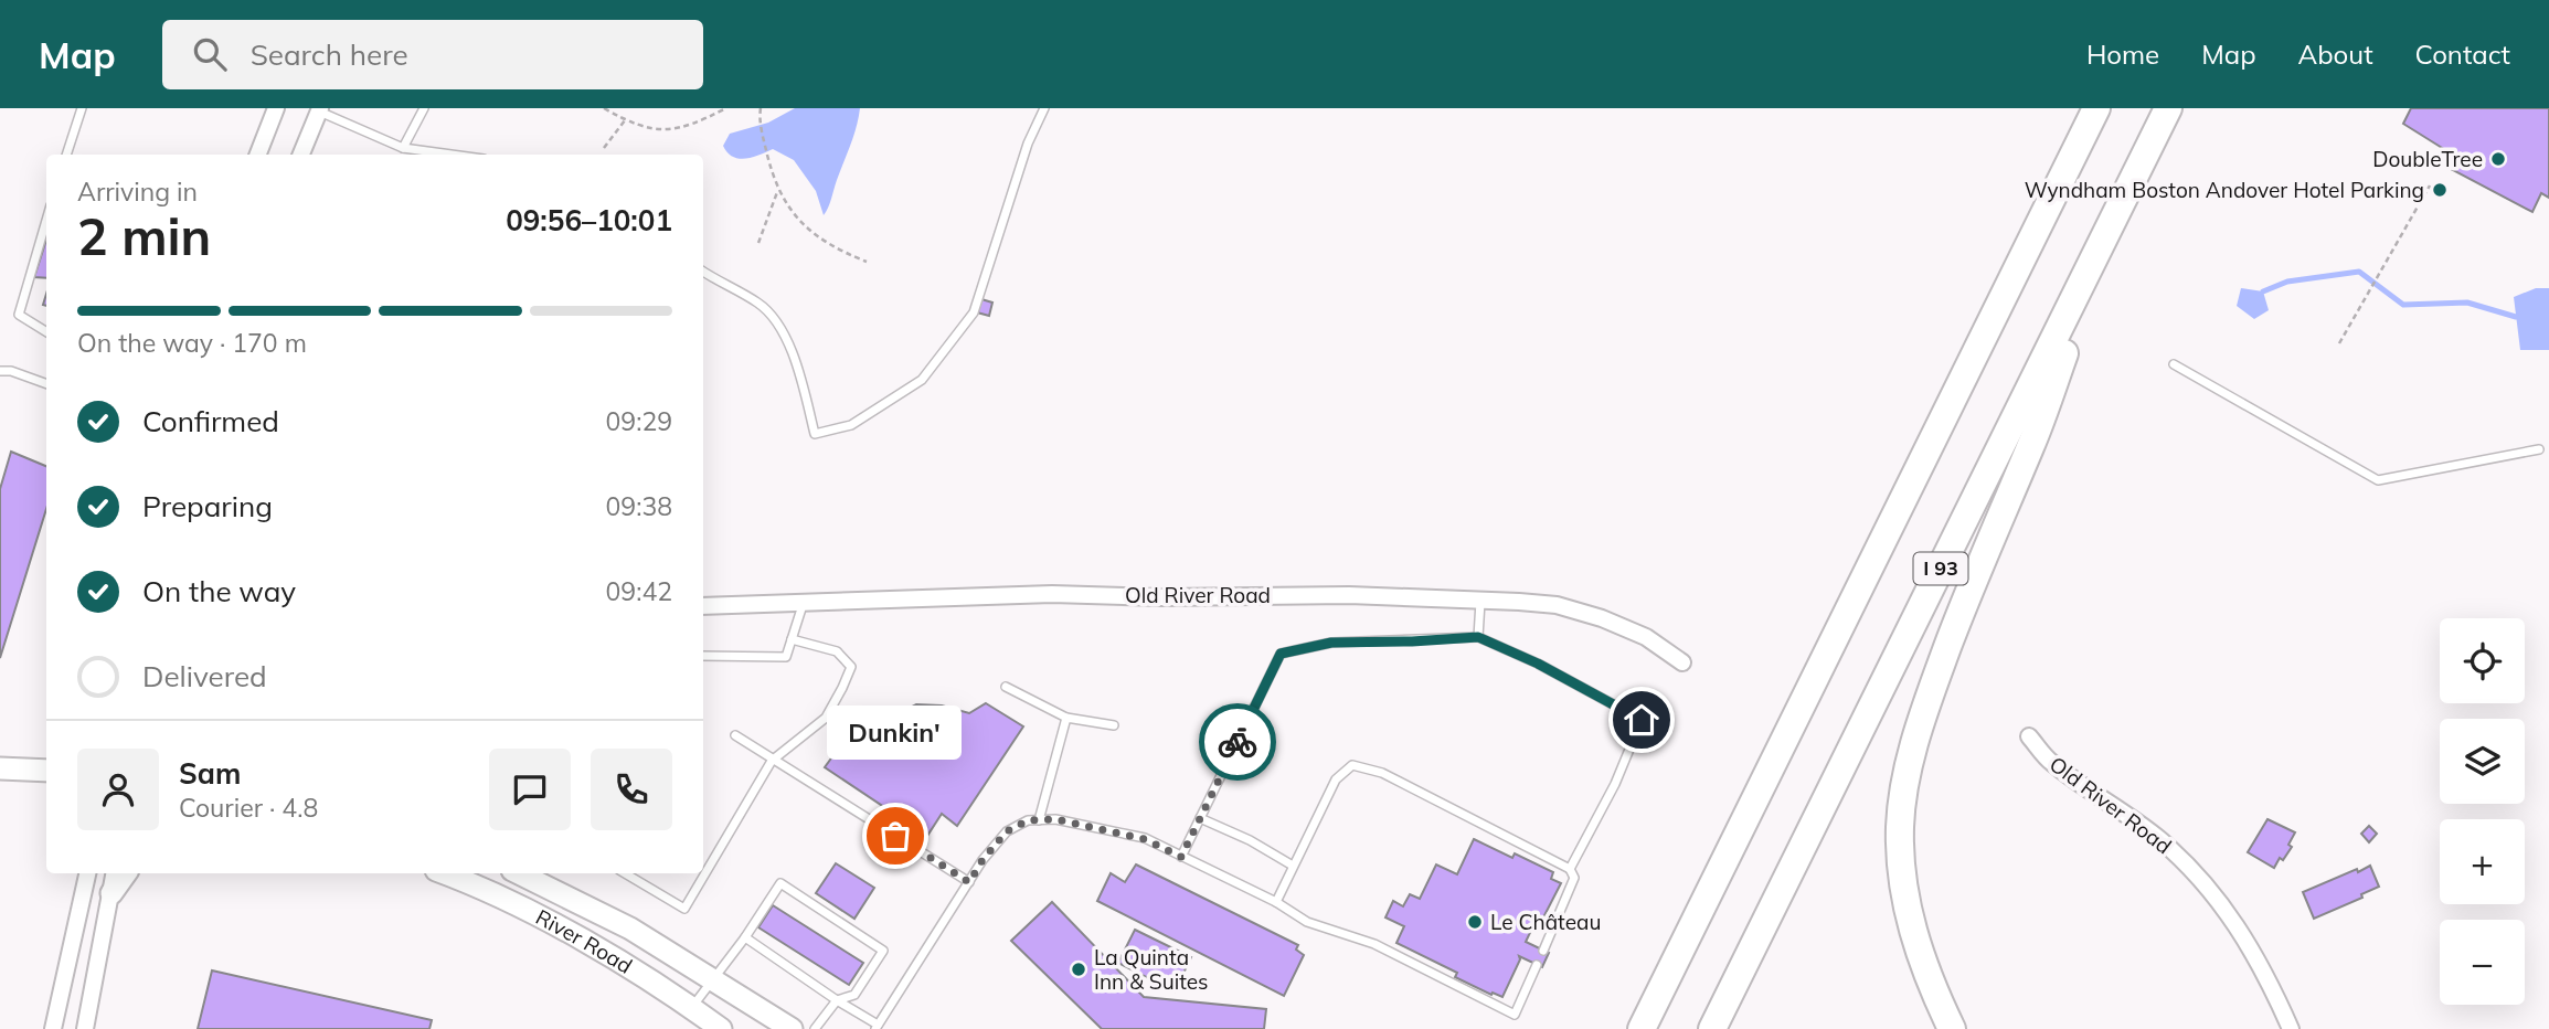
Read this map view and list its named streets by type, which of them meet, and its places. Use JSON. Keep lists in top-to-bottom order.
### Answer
{
  "streets": {
    "highway": ["I 93"],
    "main road": ["River Road"],
    "street": ["Old River Road"]
  },
  "places": [
    "DoubleTree",
    "Wyndham Boston Andover Hotel Parking",
    "Dunkin'",
    "Le Château",
    "La Quinta Inn & Suites"
  ],
  "page": {
    "header": "Map",
    "search": "Search here",
    "nav": [
      "Home",
      "Map",
      "About",
      "Contact"
    ],
    "heading": ["2 min", "Arriving in", "09:56–10:01"],
    "panel": ["Sam", "Courier · 4.8"],
    "bar": "On the way · 170 m",
    "list": [
      ["Confirmed", "09:29"],
      ["Preparing", "09:38"],
      ["On the way", "09:42"],
      "Delivered"
    ],
    "map_buttons": ["+", "−"],
    "bubble": "Dunkin'"
  }
}
